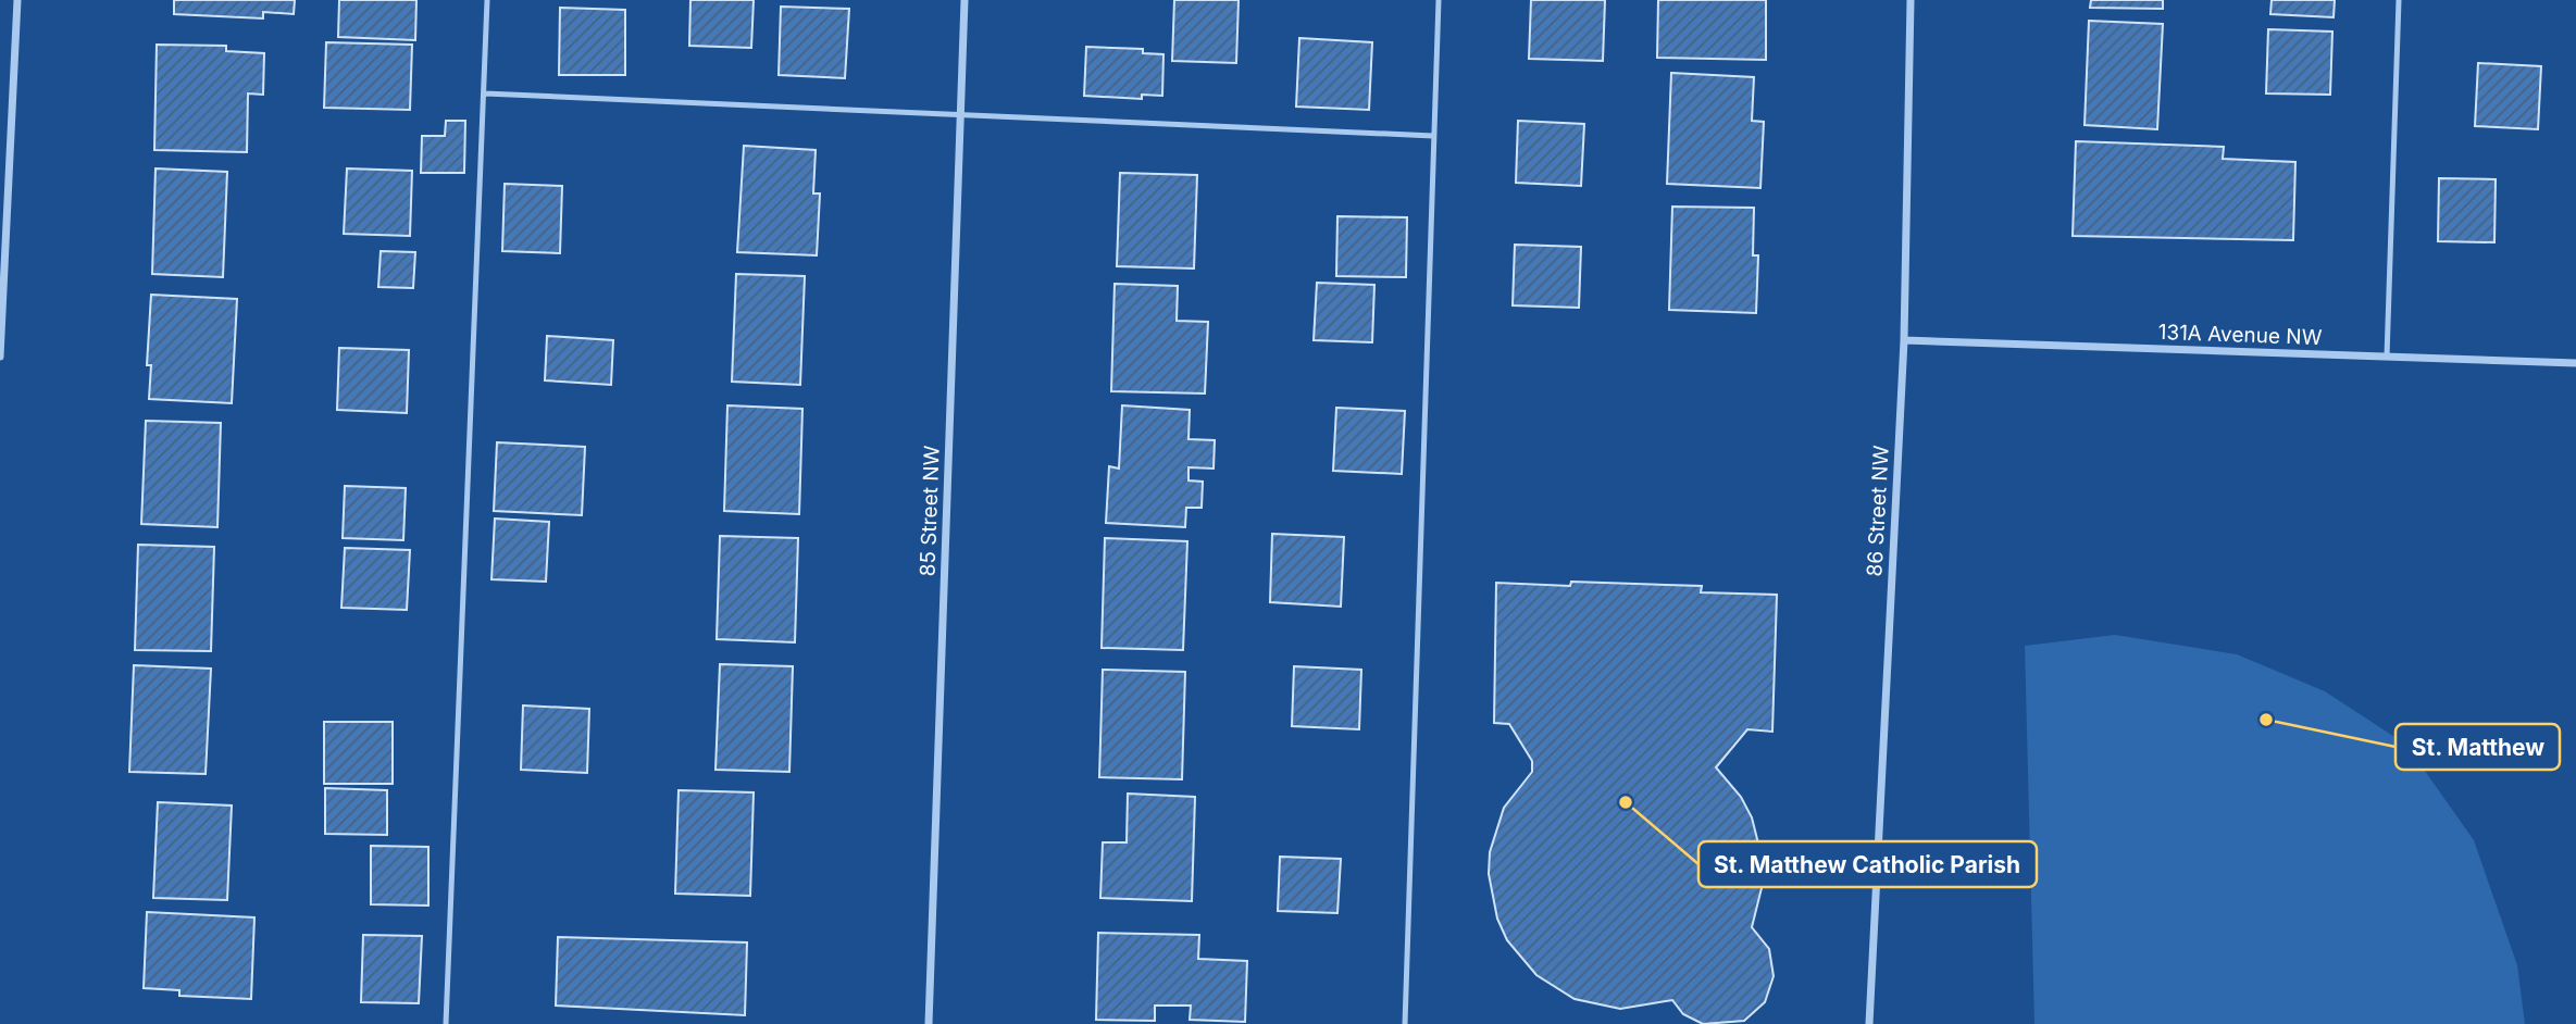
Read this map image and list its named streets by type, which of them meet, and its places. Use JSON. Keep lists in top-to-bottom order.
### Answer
{
  "streets": {
    "street": ["131A Avenue NW", "85 Street NW", "86 Street NW"]
  },
  "crossings": [
    ["131A Avenue NW", "86 Street NW"]
  ],
  "places": ["St. Matthew", "St. Matthew Catholic Parish"]
}
